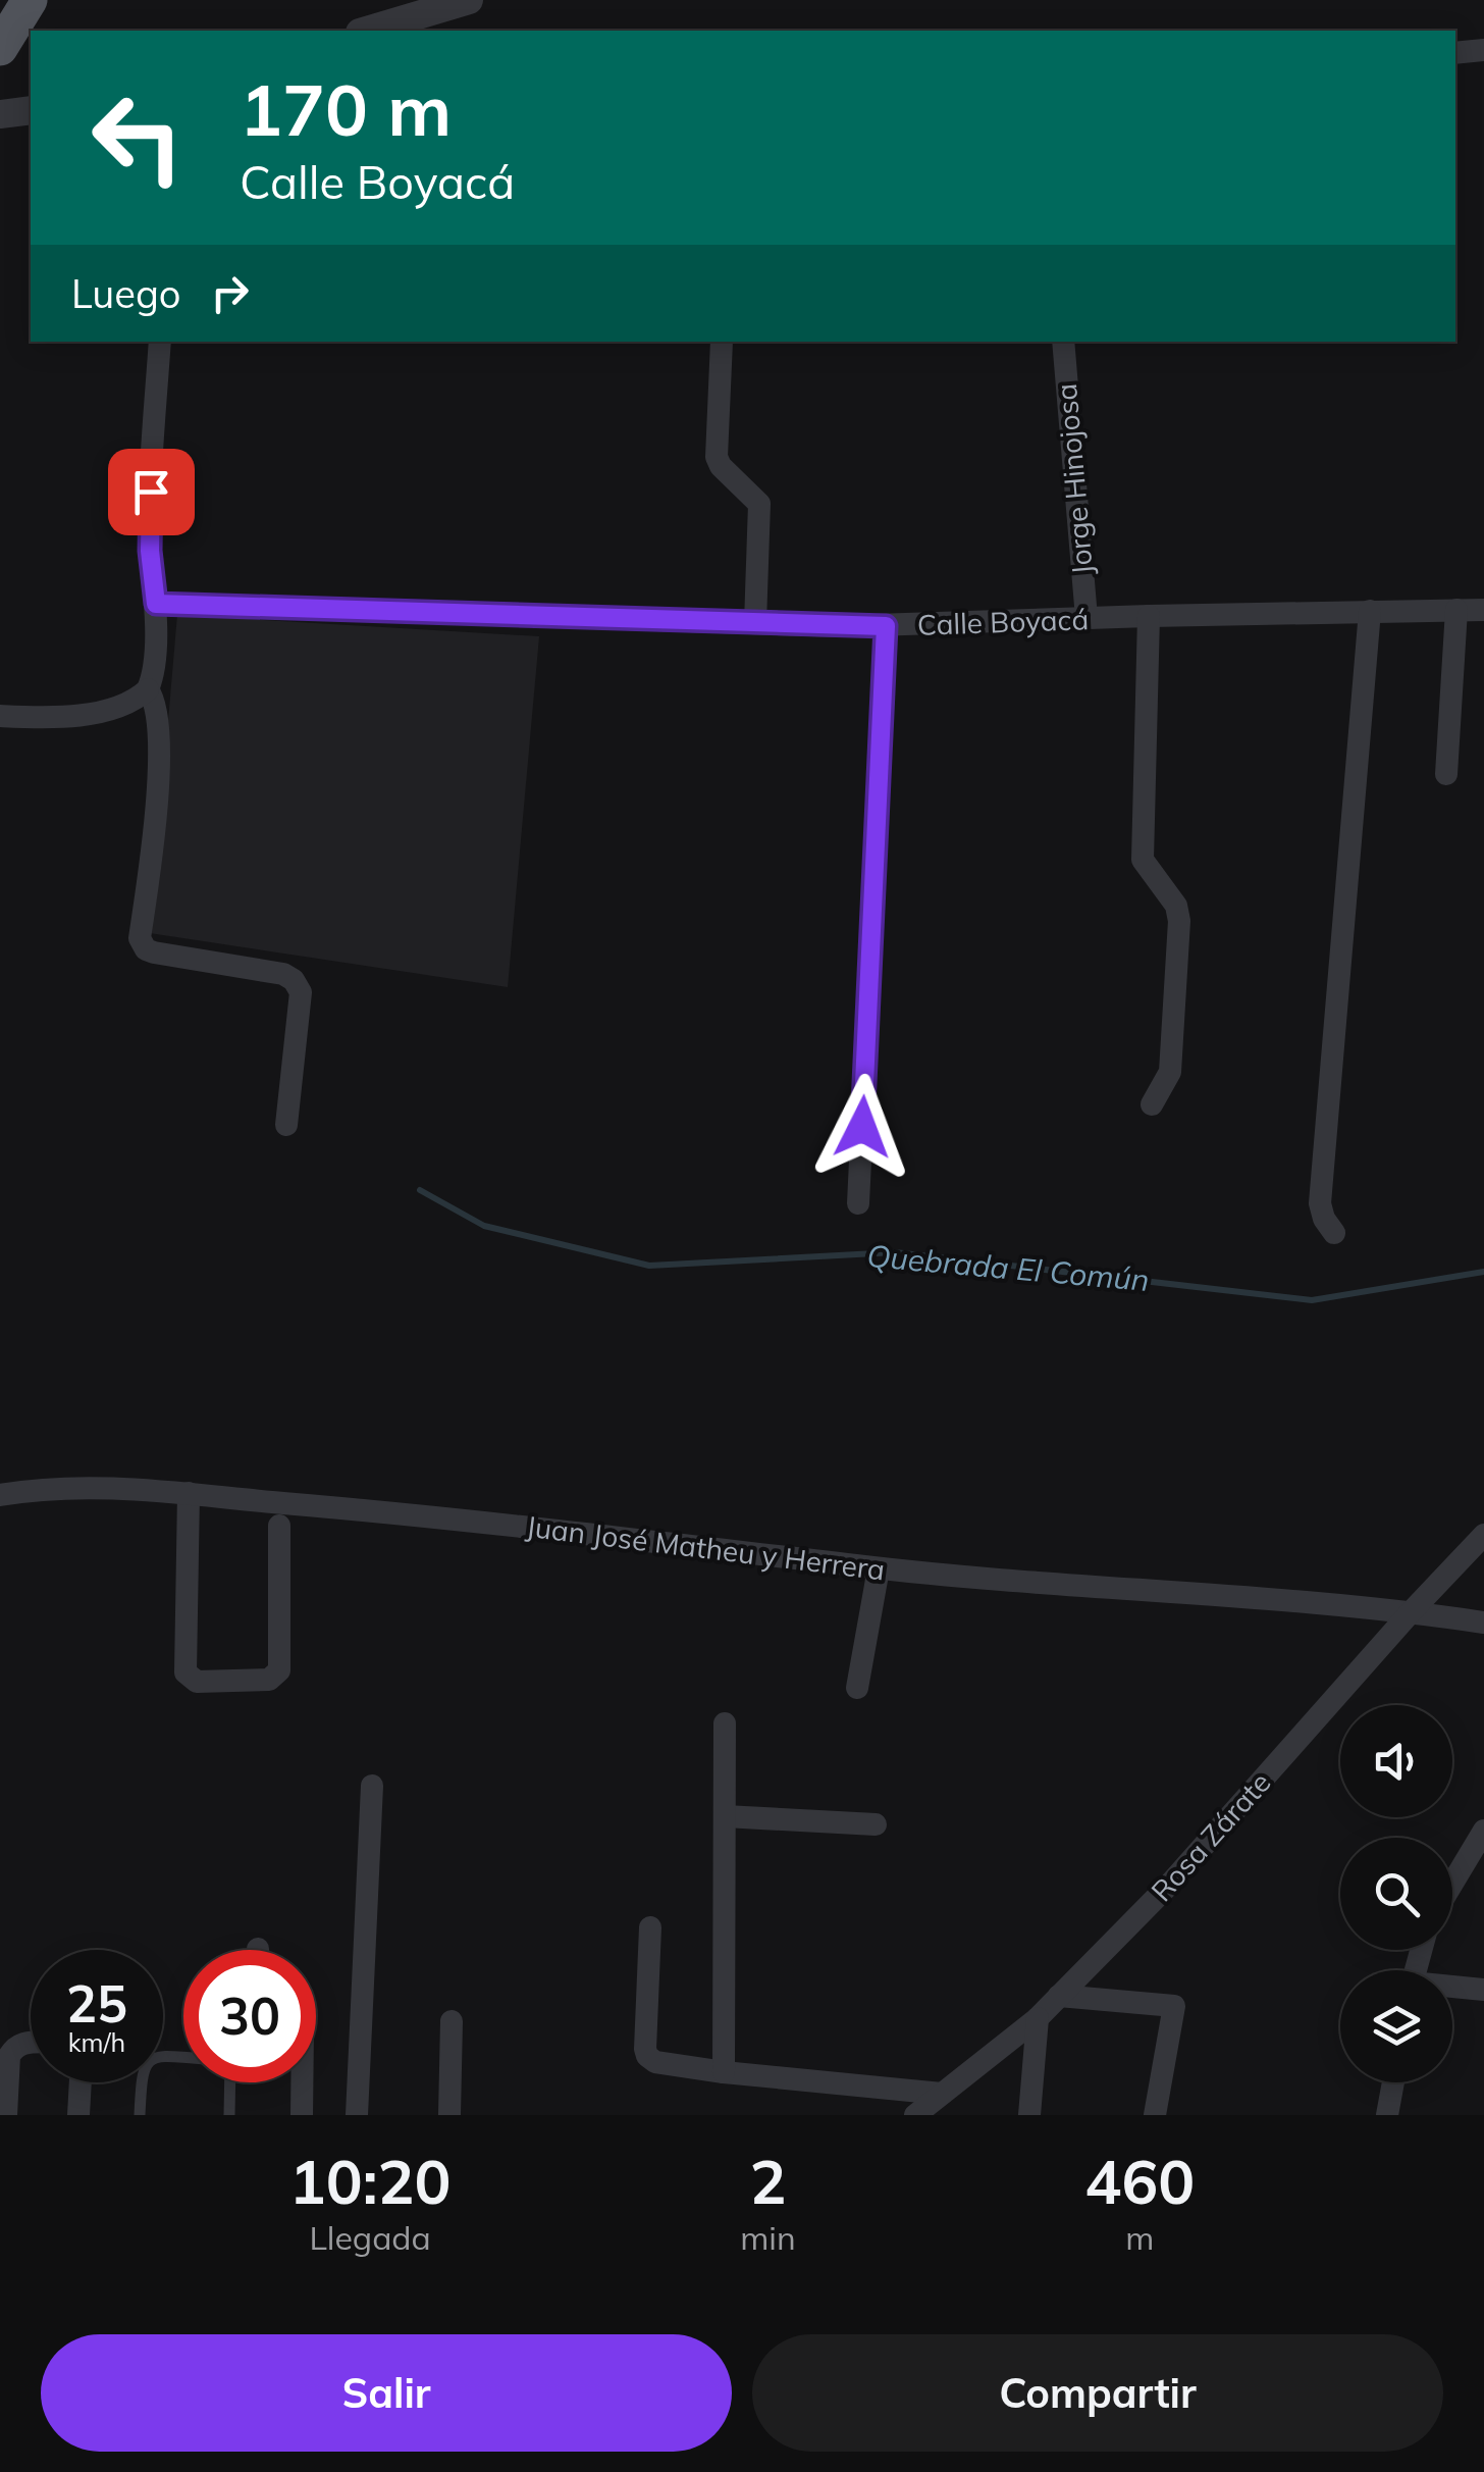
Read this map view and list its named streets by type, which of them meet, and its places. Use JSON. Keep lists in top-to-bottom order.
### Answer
{
  "streets": {
    "street": [
      "Jorge Hinojosa",
      "Calle Boyacá",
      "Juan José Matheu y Herrera",
      "Rosa Zárate"
    ]
  },
  "crossings": [
    ["Jorge Hinojosa", "Calle Boyacá"],
    ["Juan José Matheu y Herrera", "Rosa Zárate"]
  ],
  "water": ["Quebrada El Común"],
  "page": {
    "turn": ["170 m", "Calle Boyacá"],
    "then": "Luego",
    "speed": "25 km/h",
    "limit": "30",
    "eta": [
      "10:20",
      "Llegada",
      "2",
      "min",
      "460",
      "m"
    ],
    "buttons": ["Salir", "Compartir"]
  }
}
